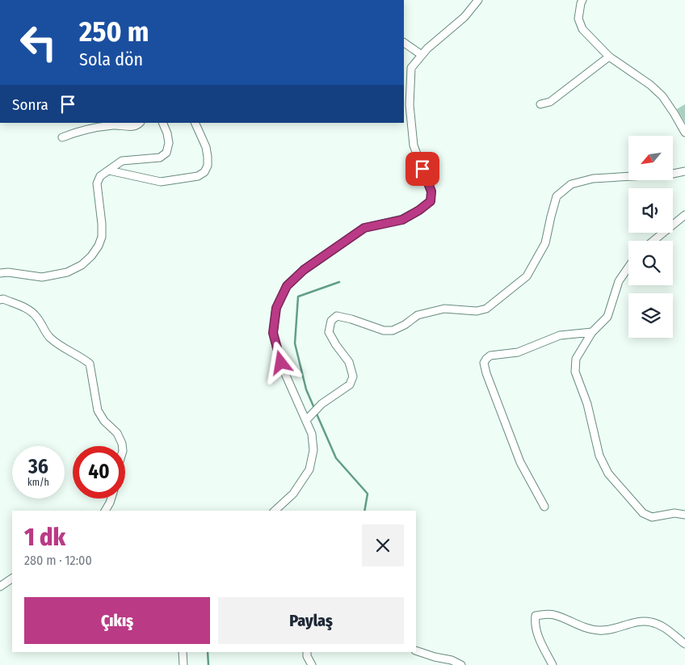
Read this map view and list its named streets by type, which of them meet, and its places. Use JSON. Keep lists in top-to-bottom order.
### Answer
{
  "north": "bottom left",
  "page": {
    "turn": ["250 m", "Sola dön"],
    "then": "Sonra",
    "speed": "36 km/h",
    "limit": "40",
    "heading": ["1 dk", "280 m · 12:00"],
    "buttons": ["Çıkış", "Paylaş"]
  }
}
